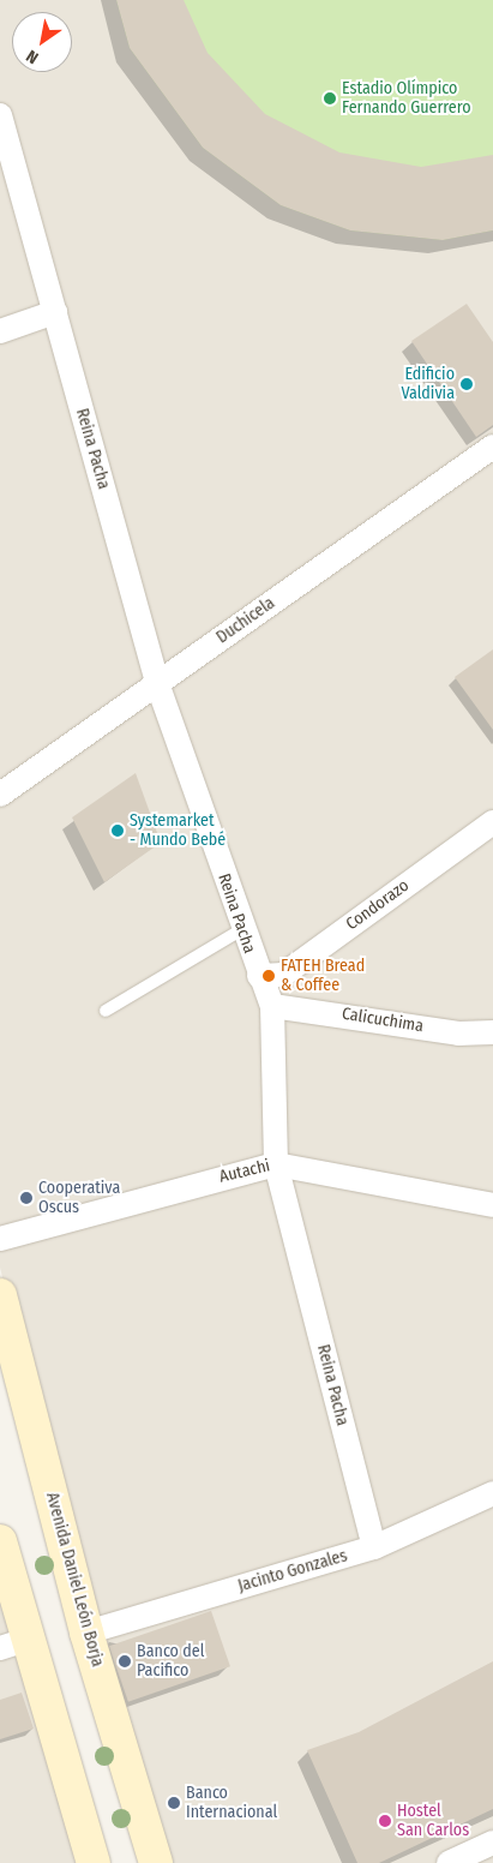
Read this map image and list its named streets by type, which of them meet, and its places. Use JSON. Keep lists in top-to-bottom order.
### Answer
{
  "streets": {
    "main road": ["Avenida Daniel León Borja"],
    "street": [
      "Reina Pacha",
      "Duchicela",
      "Condorazo",
      "Calicuchima",
      "Autachi",
      "Jacinto Gonzales"
    ]
  },
  "crossings": [
    ["Reina Pacha", "Duchicela"],
    ["Reina Pacha", "Condorazo"],
    ["Reina Pacha", "Calicuchima"],
    ["Reina Pacha", "Autachi"],
    ["Reina Pacha", "Jacinto Gonzales"],
    ["Jacinto Gonzales", "Avenida Daniel León Borja"]
  ],
  "places": [
    "Estadio Olímpico Fernando Guerrero",
    "Edificio Valdivia",
    "Systemarket - Mundo Bebé",
    "FATEH Bread & Coffee",
    "Cooperativa Oscus",
    "Banco del Pacifico",
    "Banco Internacional",
    "Hostel San Carlos"
  ],
  "north": "bottom left"
}
